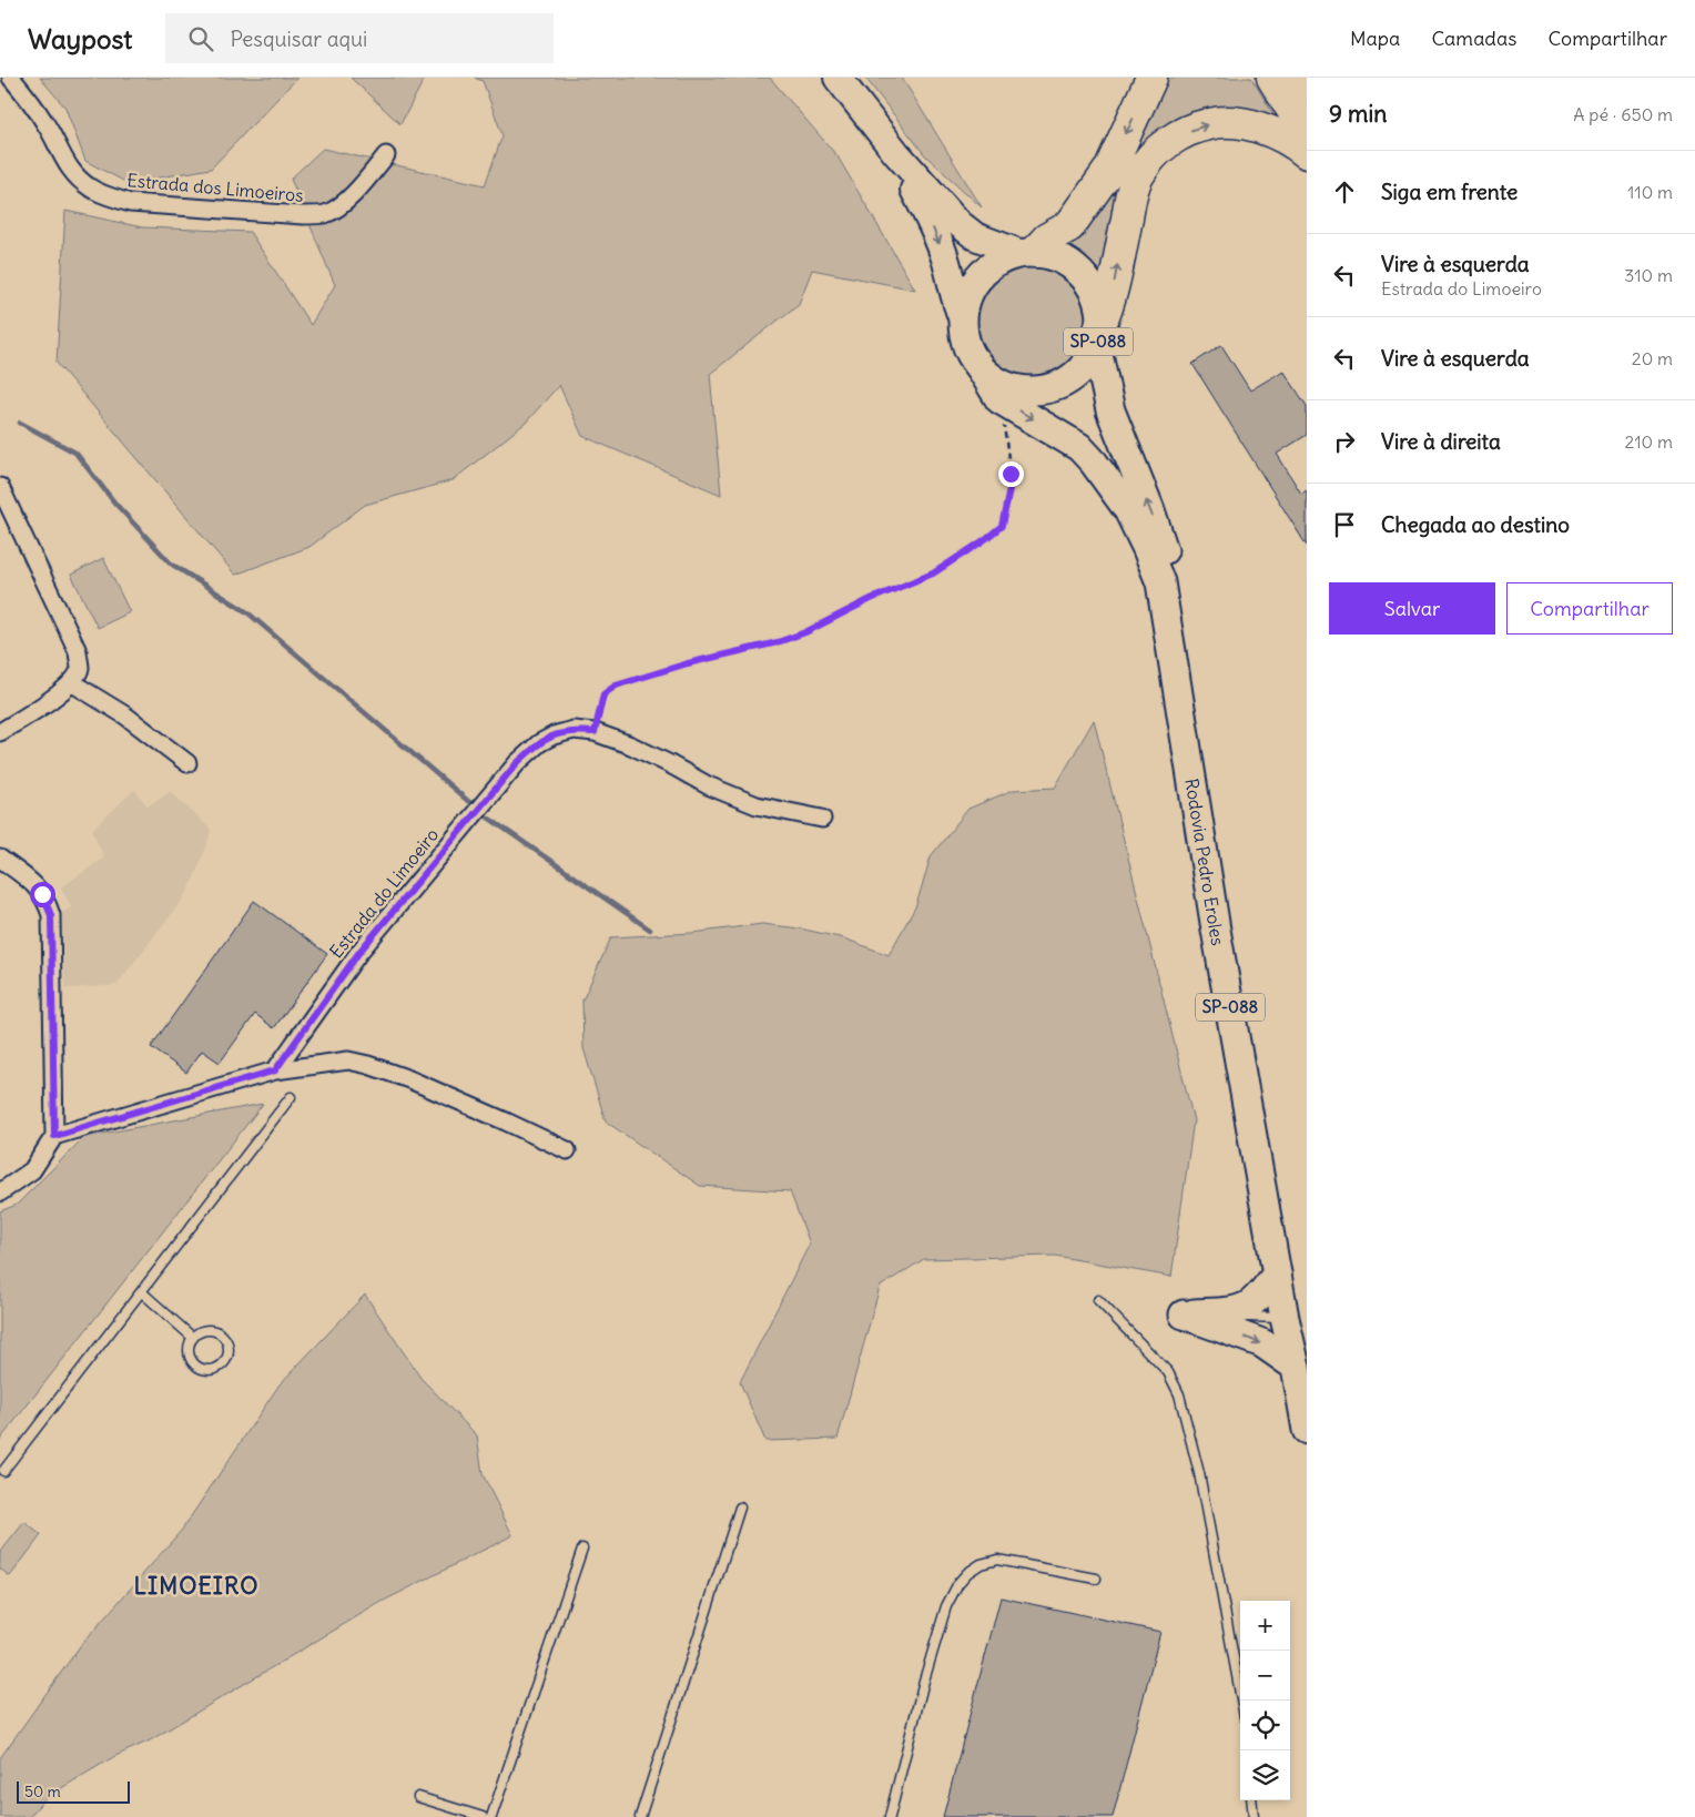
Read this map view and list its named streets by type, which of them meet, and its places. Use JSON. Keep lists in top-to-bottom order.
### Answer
{
  "streets": {
    "highway": ["SP-088", "Rodovia Pedro Eroles"],
    "street": ["Estrada dos Limoeiros", "Estrada do Limoeiro"]
  },
  "districts": ["LIMOEIRO"],
  "scale_bar": "50 m",
  "page": {
    "header": "Waypost",
    "search": "Pesquisar aqui",
    "nav": ["Mapa", "Camadas", "Compartilhar"],
    "heading": ["9 min", "A pé · 650 m"],
    "list": [
      ["Siga em frente", "110 m"],
      ["Vire à esquerda", "Estrada do Limoeiro", "310 m"],
      ["Vire à esquerda", "20 m"],
      ["Vire à direita", "210 m"],
      "Chegada ao destino"
    ],
    "buttons": ["Salvar", "Compartilhar"],
    "map_buttons": ["+", "−"],
    "scale": "50 m"
  }
}
